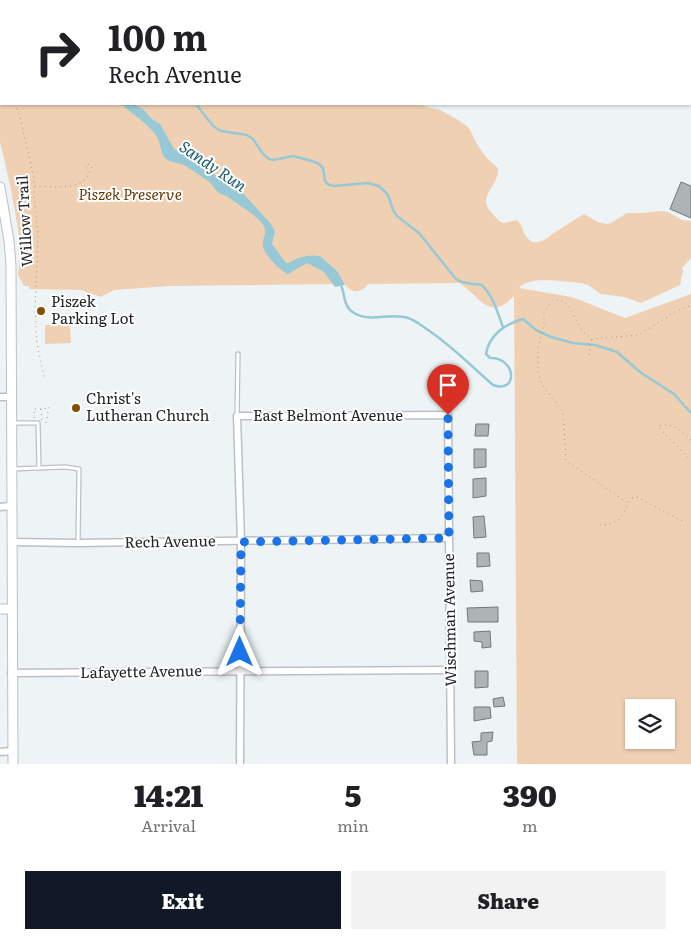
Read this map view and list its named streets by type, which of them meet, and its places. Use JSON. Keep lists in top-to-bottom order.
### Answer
{
  "streets": {
    "street": [
      "East Belmont Avenue",
      "Rech Avenue",
      "Wischman Avenue",
      "Lafayette Avenue"
    ],
    "path": ["Willow Trail"]
  },
  "crossings": [
    ["East Belmont Avenue", "Wischman Avenue"],
    ["Rech Avenue", "Wischman Avenue"],
    ["Wischman Avenue", "Lafayette Avenue"]
  ],
  "water": ["Sandy Run"],
  "parks": ["Piszek Preserve"],
  "places": ["Piszek Parking Lot", "Christ's Lutheran Church"],
  "page": {
    "turn": ["100 m", "Rech Avenue"],
    "eta": [
      "14:21",
      "Arrival",
      "5",
      "min",
      "390",
      "m"
    ],
    "buttons": ["Exit", "Share"]
  }
}
